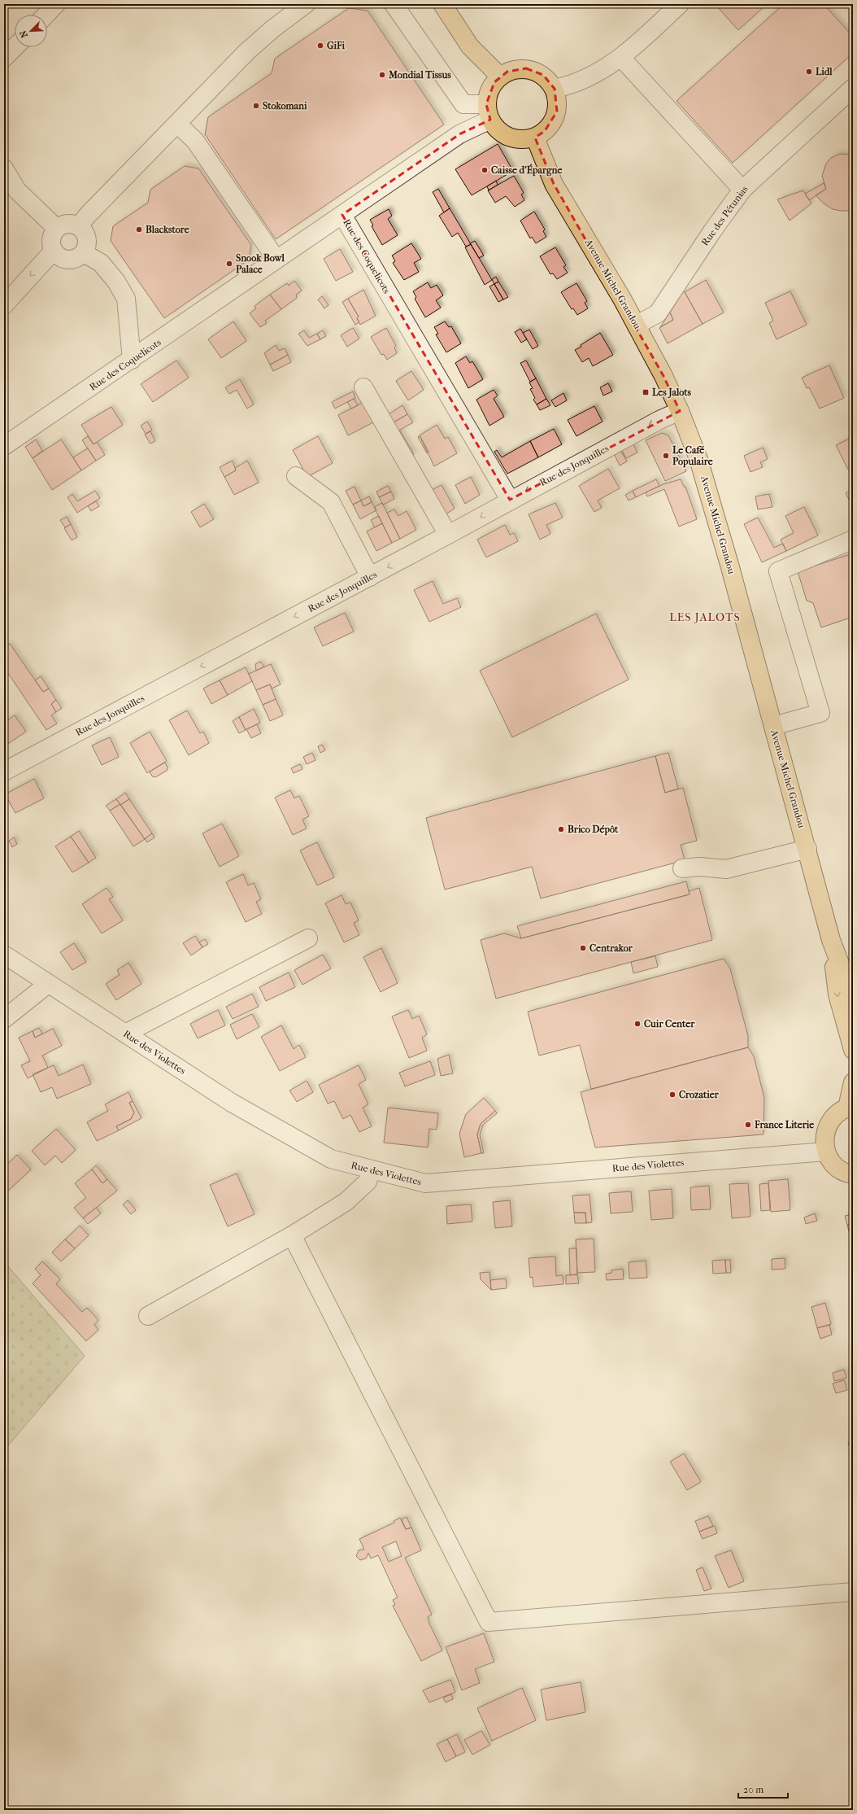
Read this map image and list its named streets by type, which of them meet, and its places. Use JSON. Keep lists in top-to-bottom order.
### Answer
{
  "streets": {
    "main road": ["Avenue Michel Grandou"],
    "street": [
      "Rue des Pétunias",
      "Rue des Coquelicots",
      "Rue des Jonquilles",
      "Rue des Violettes"
    ]
  },
  "crossings": [
    ["Rue des Pétunias", "Avenue Michel Grandou"],
    ["Rue des Coquelicots", "Rue des Jonquilles"],
    ["Avenue Michel Grandou", "Rue des Jonquilles"]
  ],
  "one_way": ["Rue des Jonquilles"],
  "districts": ["LES JALOTS"],
  "places": {
    "other": [
      "GiFi",
      "Lidl",
      "Mondial Tissus",
      "Stokomani",
      "Caisse d'Épargne",
      "Blackstore",
      "Snook Bowl Palace",
      "Le Café Populaire",
      "Brico Dépôt",
      "Centrakor",
      "Cuir Center",
      "Crozatier",
      "France Literie"
    ],
    "transit": ["Les Jalots"]
  },
  "scale_bar": "20 m",
  "north": "bottom left"
}
